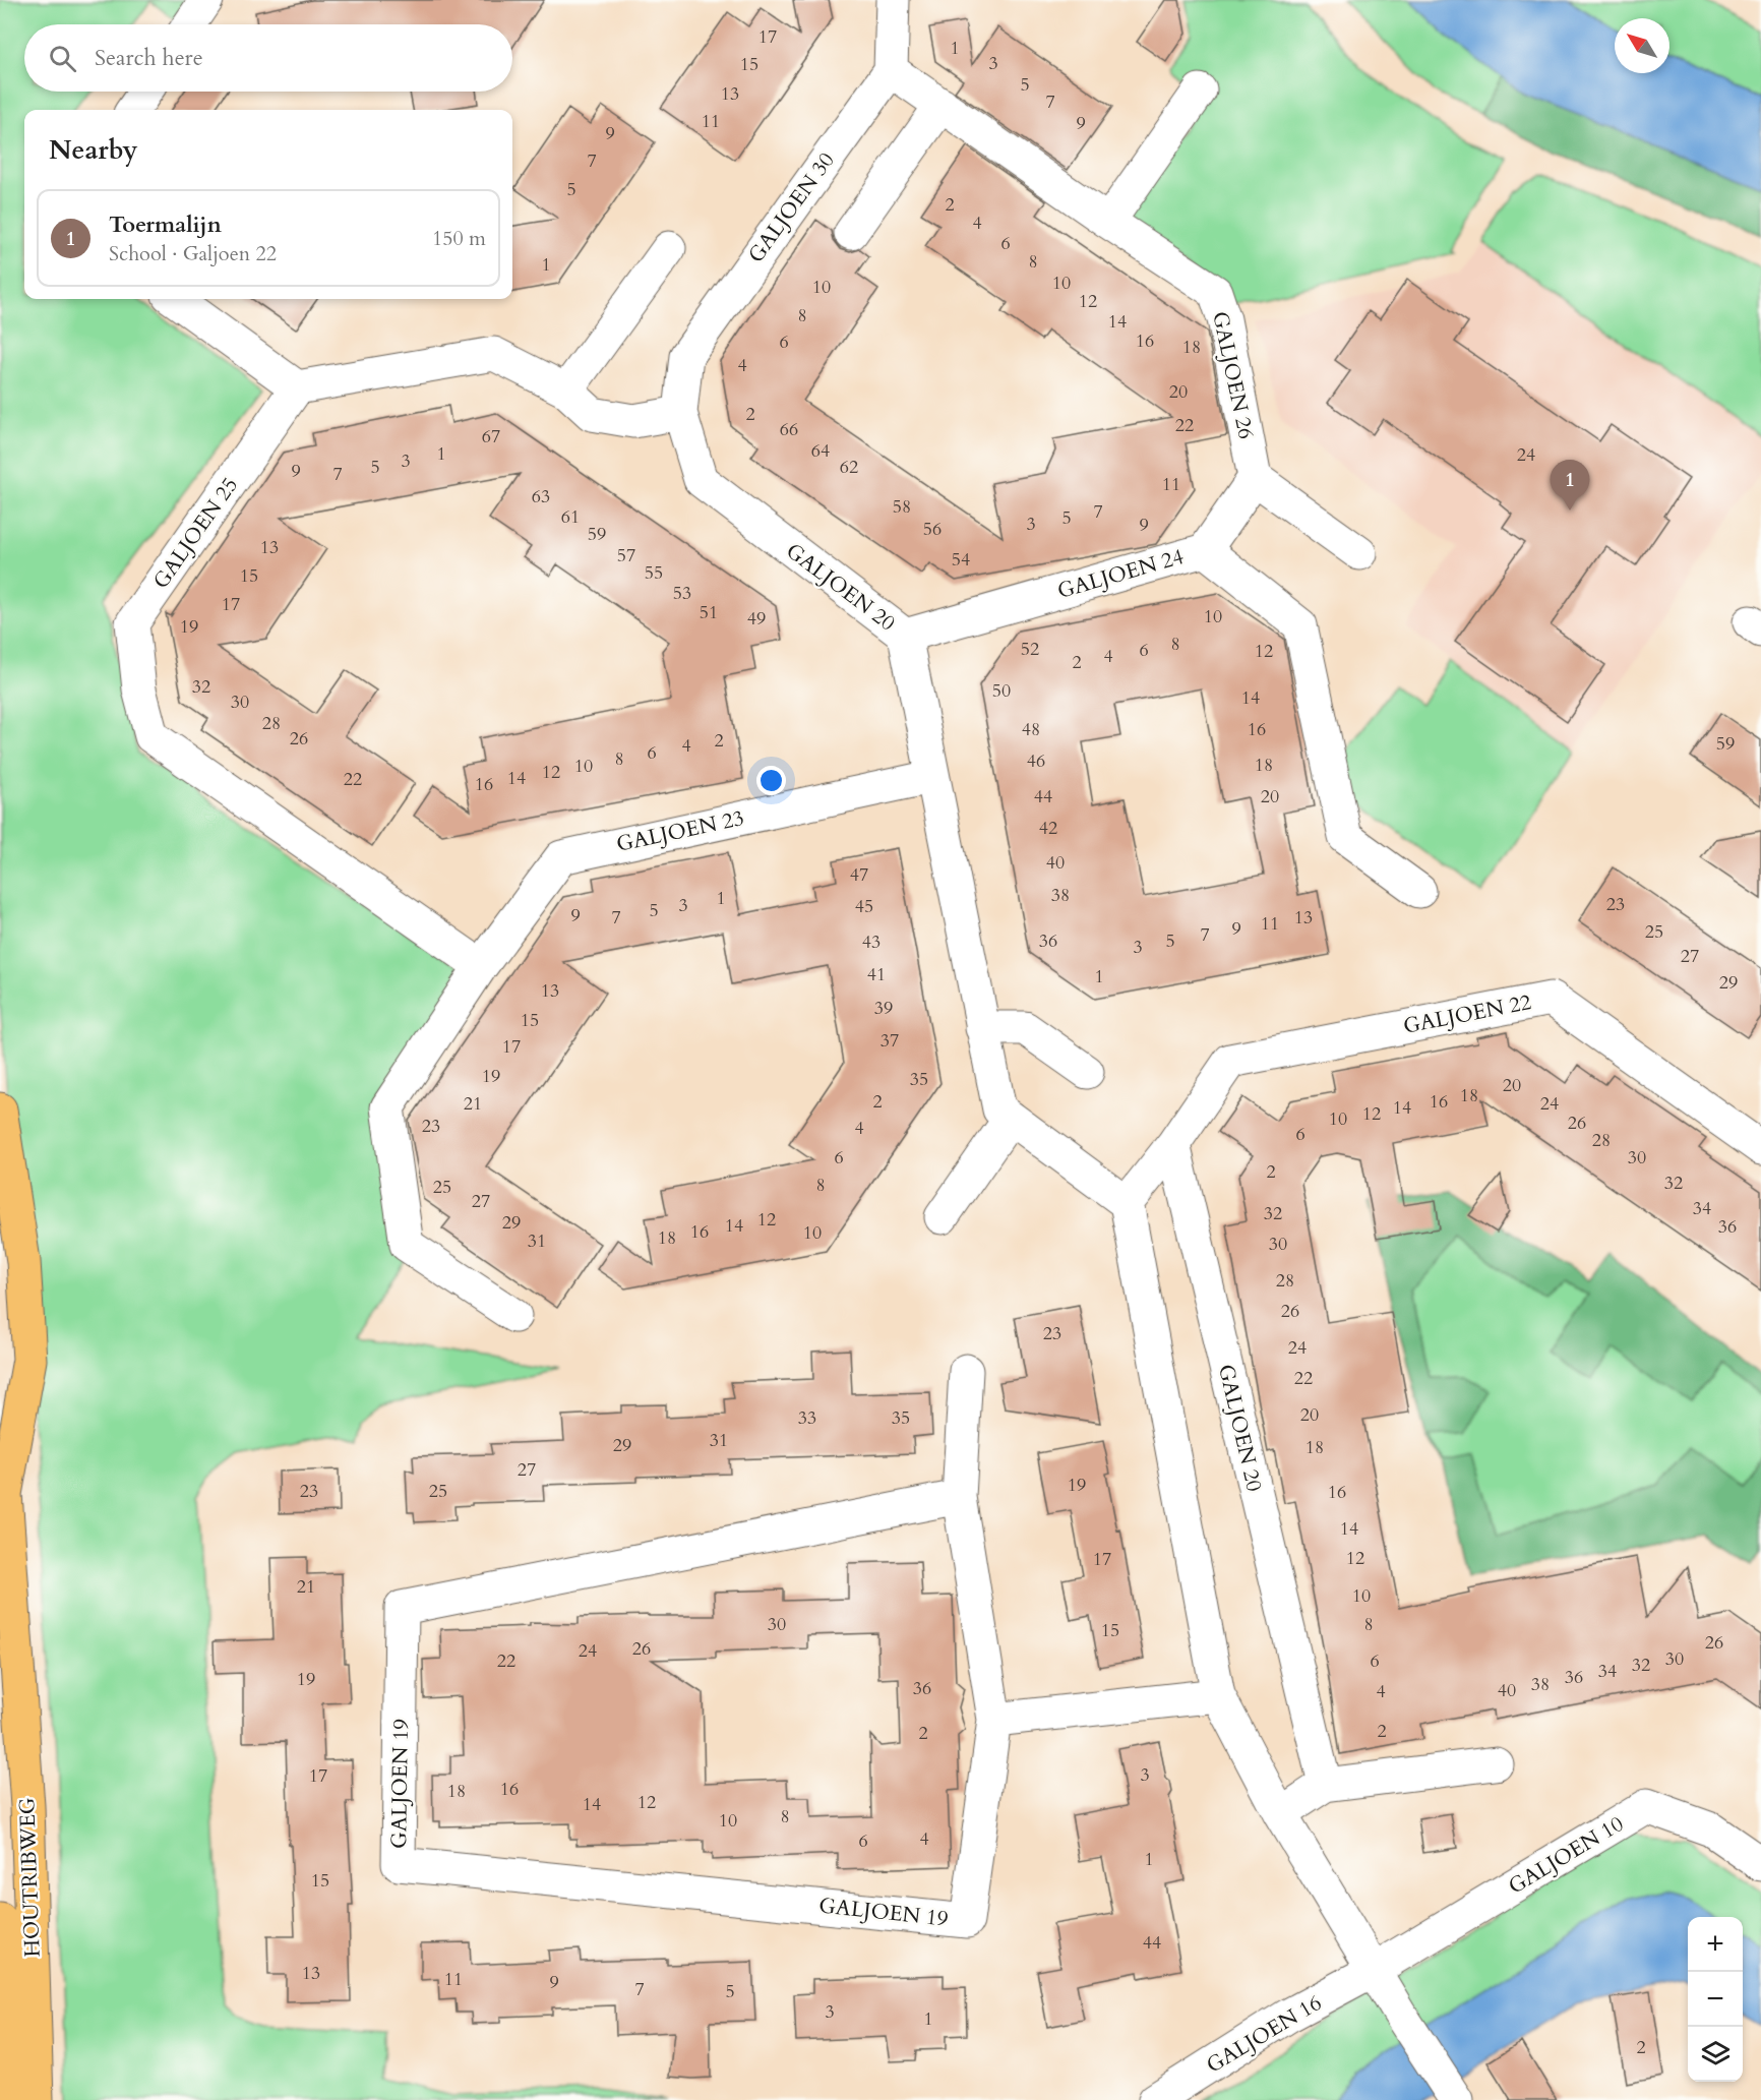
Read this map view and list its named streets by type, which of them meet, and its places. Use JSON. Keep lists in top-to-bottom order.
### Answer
{
  "streets": {
    "main road": ["HOUTRIBWEG"],
    "street": [
      "GALJOEN 30",
      "GALJOEN 26",
      "GALJOEN 25",
      "GALJOEN 24",
      "GALJOEN 20",
      "GALJOEN 23",
      "GALJOEN 22",
      "GALJOEN 19",
      "GALJOEN 10",
      "GALJOEN 16"
    ]
  },
  "crossings": [
    ["GALJOEN 30", "GALJOEN 26"],
    ["GALJOEN 30", "GALJOEN 20"],
    ["GALJOEN 25", "GALJOEN 23"],
    ["GALJOEN 24", "GALJOEN 20"],
    ["GALJOEN 20", "GALJOEN 23"],
    ["GALJOEN 20", "GALJOEN 22"],
    ["GALJOEN 10", "GALJOEN 16"]
  ],
  "house_numbers": [
    "17",
    "1",
    "3",
    "15",
    "5",
    "13",
    "7",
    "11",
    "9",
    "9",
    "7",
    "5",
    "2",
    "4",
    "6",
    "8",
    "1",
    "10",
    "10",
    "12",
    "8",
    "14",
    "16",
    "6",
    "18",
    "4",
    "20",
    "2",
    "22",
    "66",
    "67",
    "64",
    "1",
    "24",
    "3",
    "5",
    "62",
    "9",
    "7",
    "11",
    "63",
    "58",
    "7",
    "61",
    "5",
    "3",
    "9",
    "56",
    "59",
    "13",
    "57",
    "54",
    "55",
    "15",
    "53",
    "17",
    "51",
    "10",
    "49",
    "19",
    "8",
    "52",
    "6",
    "12",
    "4",
    "2",
    "32",
    "50",
    "14",
    "30",
    "28",
    "48",
    "16",
    "26",
    "2",
    "59",
    "4",
    "6",
    "8",
    "46",
    "18",
    "10",
    "12",
    "14",
    "22",
    "16",
    "44",
    "20",
    "42",
    "40",
    "47",
    "38",
    "1",
    "23",
    "3",
    "45",
    "5",
    "9",
    "7",
    "13",
    "11",
    "9",
    "25",
    "7",
    "36",
    "5",
    "43",
    "3",
    "27",
    "41",
    "1",
    "29",
    "13",
    "39",
    "15",
    "37",
    "17",
    "19",
    "35",
    "20",
    "18",
    "2",
    "16",
    "21",
    "24",
    "14",
    "12",
    "10",
    "26",
    "23",
    "4",
    "6",
    "28",
    "6",
    "30",
    "2",
    "32",
    "8",
    "25",
    "27",
    "34",
    "32",
    "12",
    "29",
    "14",
    "36",
    "16",
    "10",
    "18",
    "31",
    "30",
    "28",
    "26",
    "23",
    "24",
    "22",
    "20",
    "33",
    "35",
    "31",
    "29",
    "18",
    "27",
    "19",
    "23",
    "25",
    "16",
    "14",
    "12",
    "17",
    "21",
    "10",
    "30",
    "8",
    "15",
    "26",
    "26",
    "24",
    "30",
    "22",
    "6",
    "32",
    "34",
    "36",
    "19",
    "38",
    "36",
    "40",
    "4",
    "2",
    "2",
    "3",
    "17",
    "16",
    "18",
    "12",
    "14",
    "8",
    "10",
    "4",
    "6",
    "1",
    "15",
    "44",
    "13",
    "11",
    "9",
    "7",
    "5",
    "3",
    "1",
    "2"
  ],
  "north": "top left",
  "page": {
    "search": "Search here",
    "heading": "Nearby",
    "list": [
      {
        "mark": "1",
        "name": "Toermalijn",
        "note": "School · Galjoen 22",
        "value": "150 m"
      }
    ],
    "pins": "1",
    "map_buttons": ["+", "−"]
  }
}
